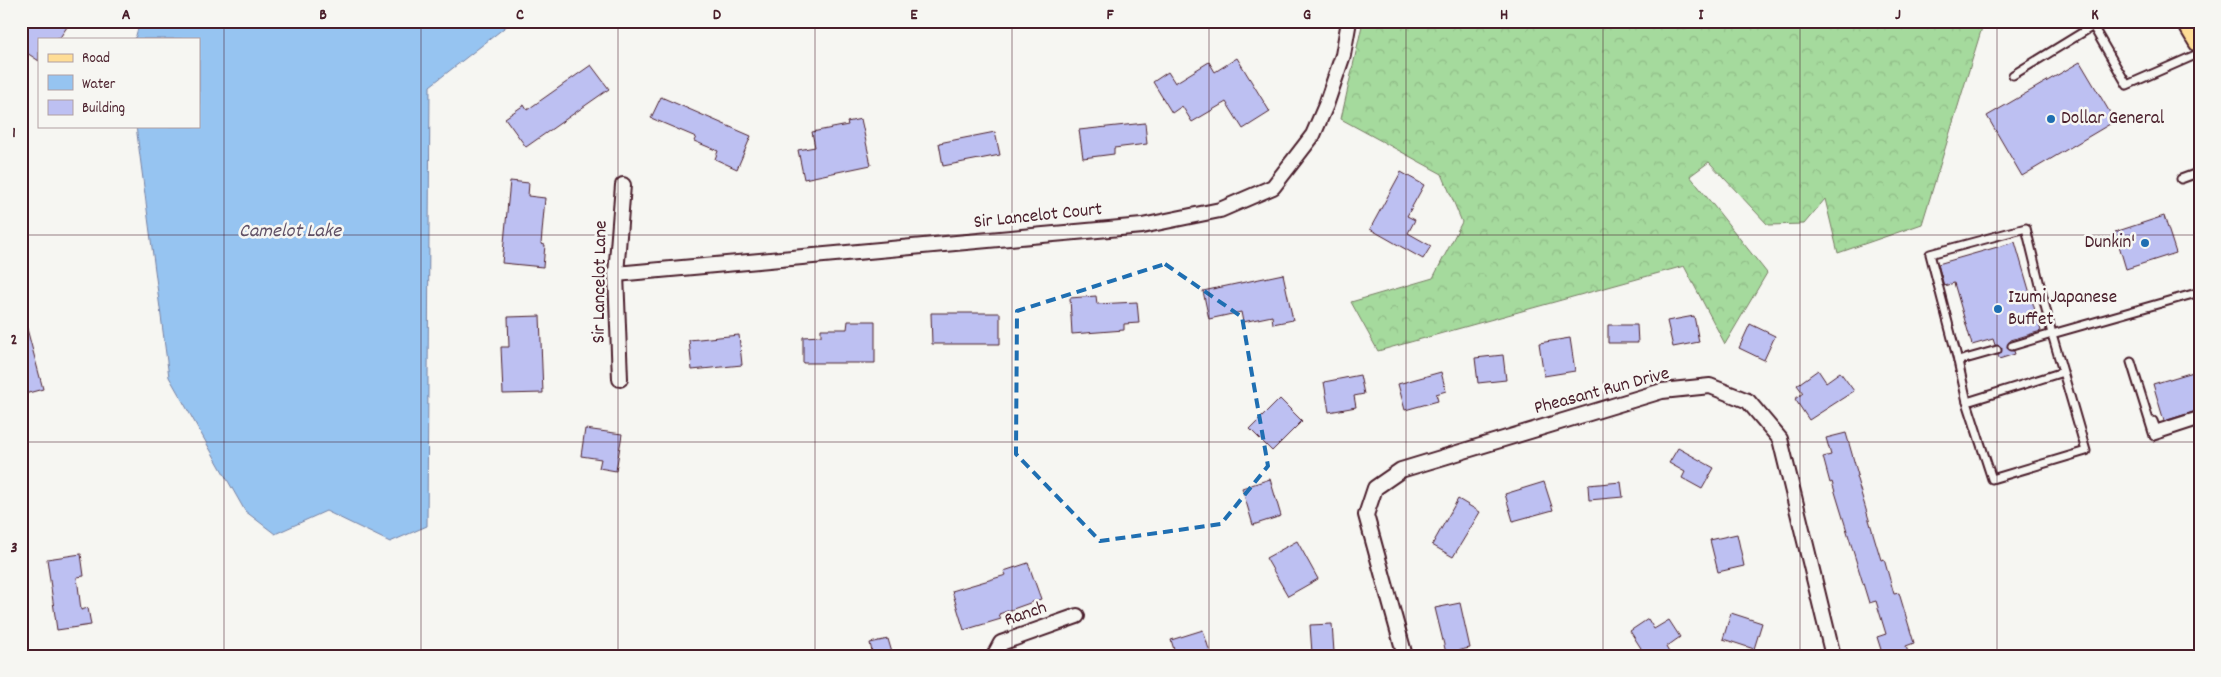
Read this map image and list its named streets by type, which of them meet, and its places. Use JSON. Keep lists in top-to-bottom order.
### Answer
{
  "streets": {
    "street": [
      "Sir Lancelot Court",
      "Sir Lancelot Lane",
      "Pheasant Run Drive",
      "Ranch"
    ]
  },
  "crossings": [
    ["Sir Lancelot Court", "Sir Lancelot Lane"]
  ],
  "water": ["Camelot Lake"],
  "places": ["Dollar General", "Dunkin'", "Izumi Japanese Buffet"],
  "legend": ["Road", "Water", "Building"],
  "grid": {
    "columns": [
      "A",
      "B",
      "C",
      "D",
      "E",
      "F",
      "G",
      "H",
      "I",
      "J",
      "K"
    ],
    "rows": ["1", "2", "3"]
  }
}
